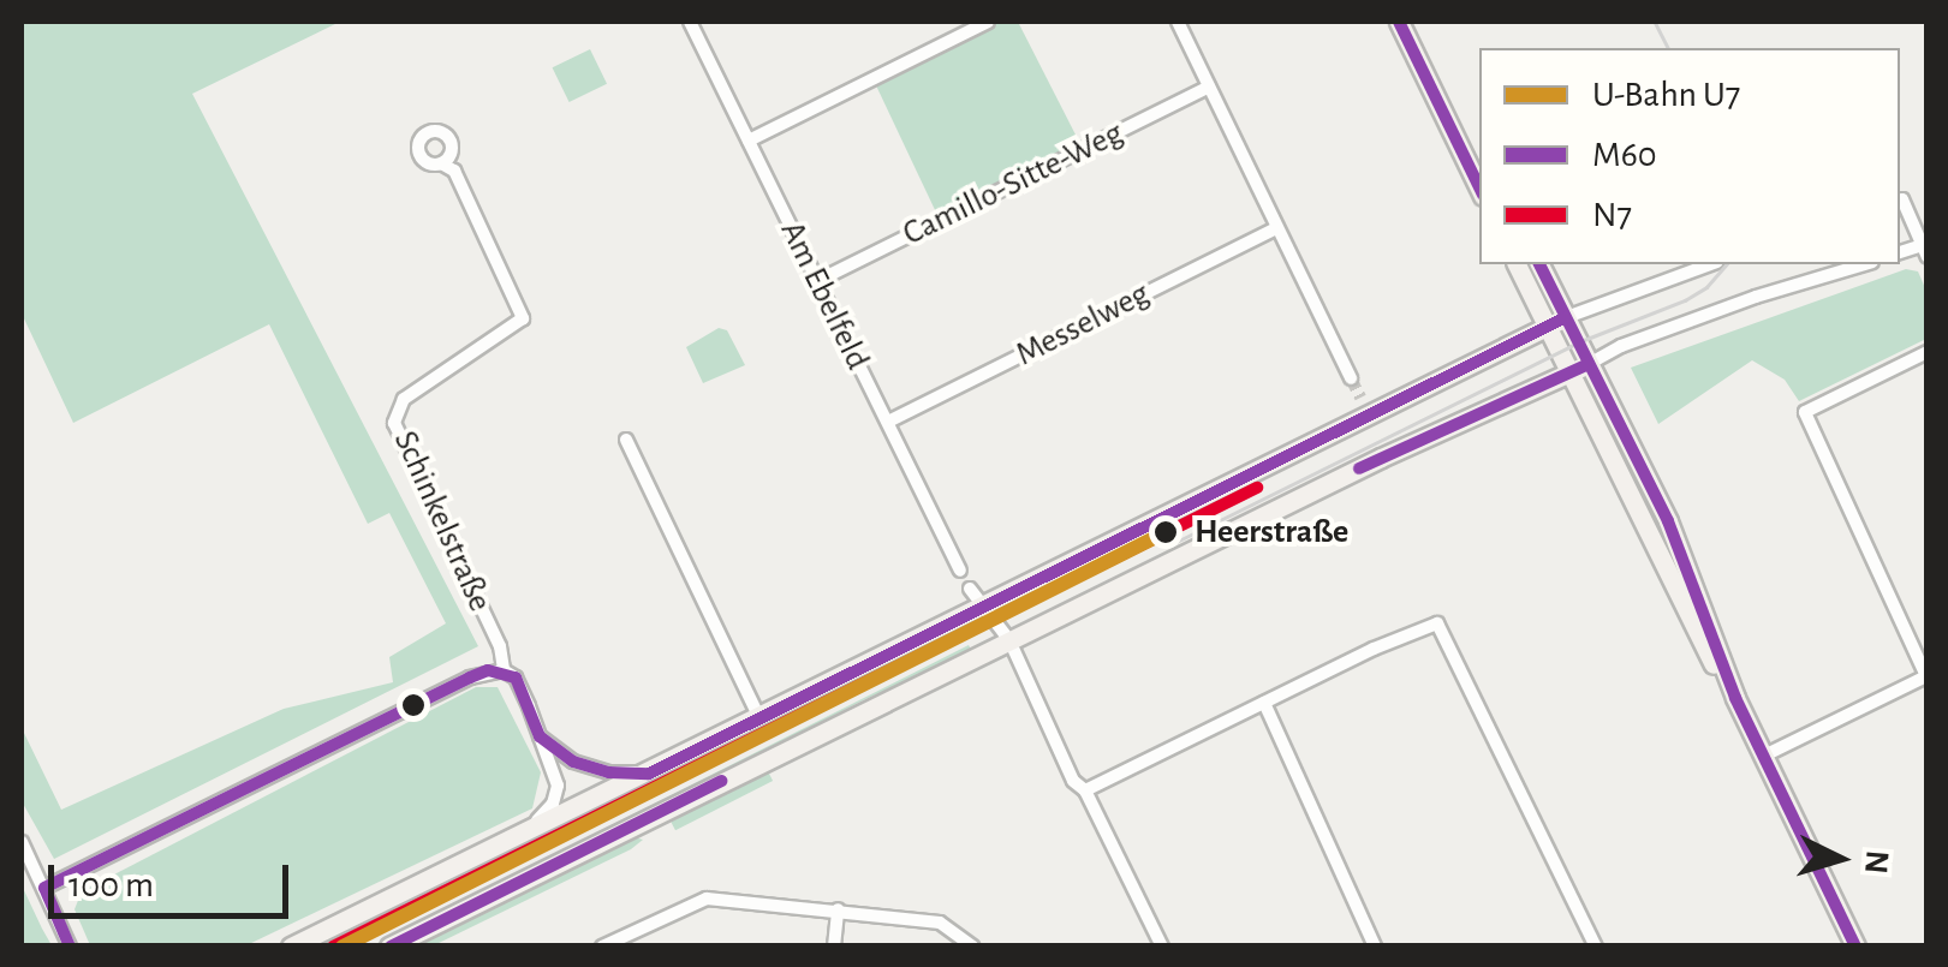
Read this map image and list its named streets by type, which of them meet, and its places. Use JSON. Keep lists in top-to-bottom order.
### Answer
{
  "streets": {
    "street": [
      "Camillo-Sitte-Weg",
      "Am Ebelfeld",
      "Messelweg",
      "Schinkelstraße"
    ]
  },
  "crossings": [
    ["Camillo-Sitte-Weg", "Am Ebelfeld"],
    ["Am Ebelfeld", "Messelweg"]
  ],
  "places": ["Heerstraße"],
  "lines": ["transit line M60", "transit line N7", "metro line U7"],
  "legend": ["U-Bahn U7", "M60", "N7"],
  "scale_bar": "100 m",
  "north": "right"
}
